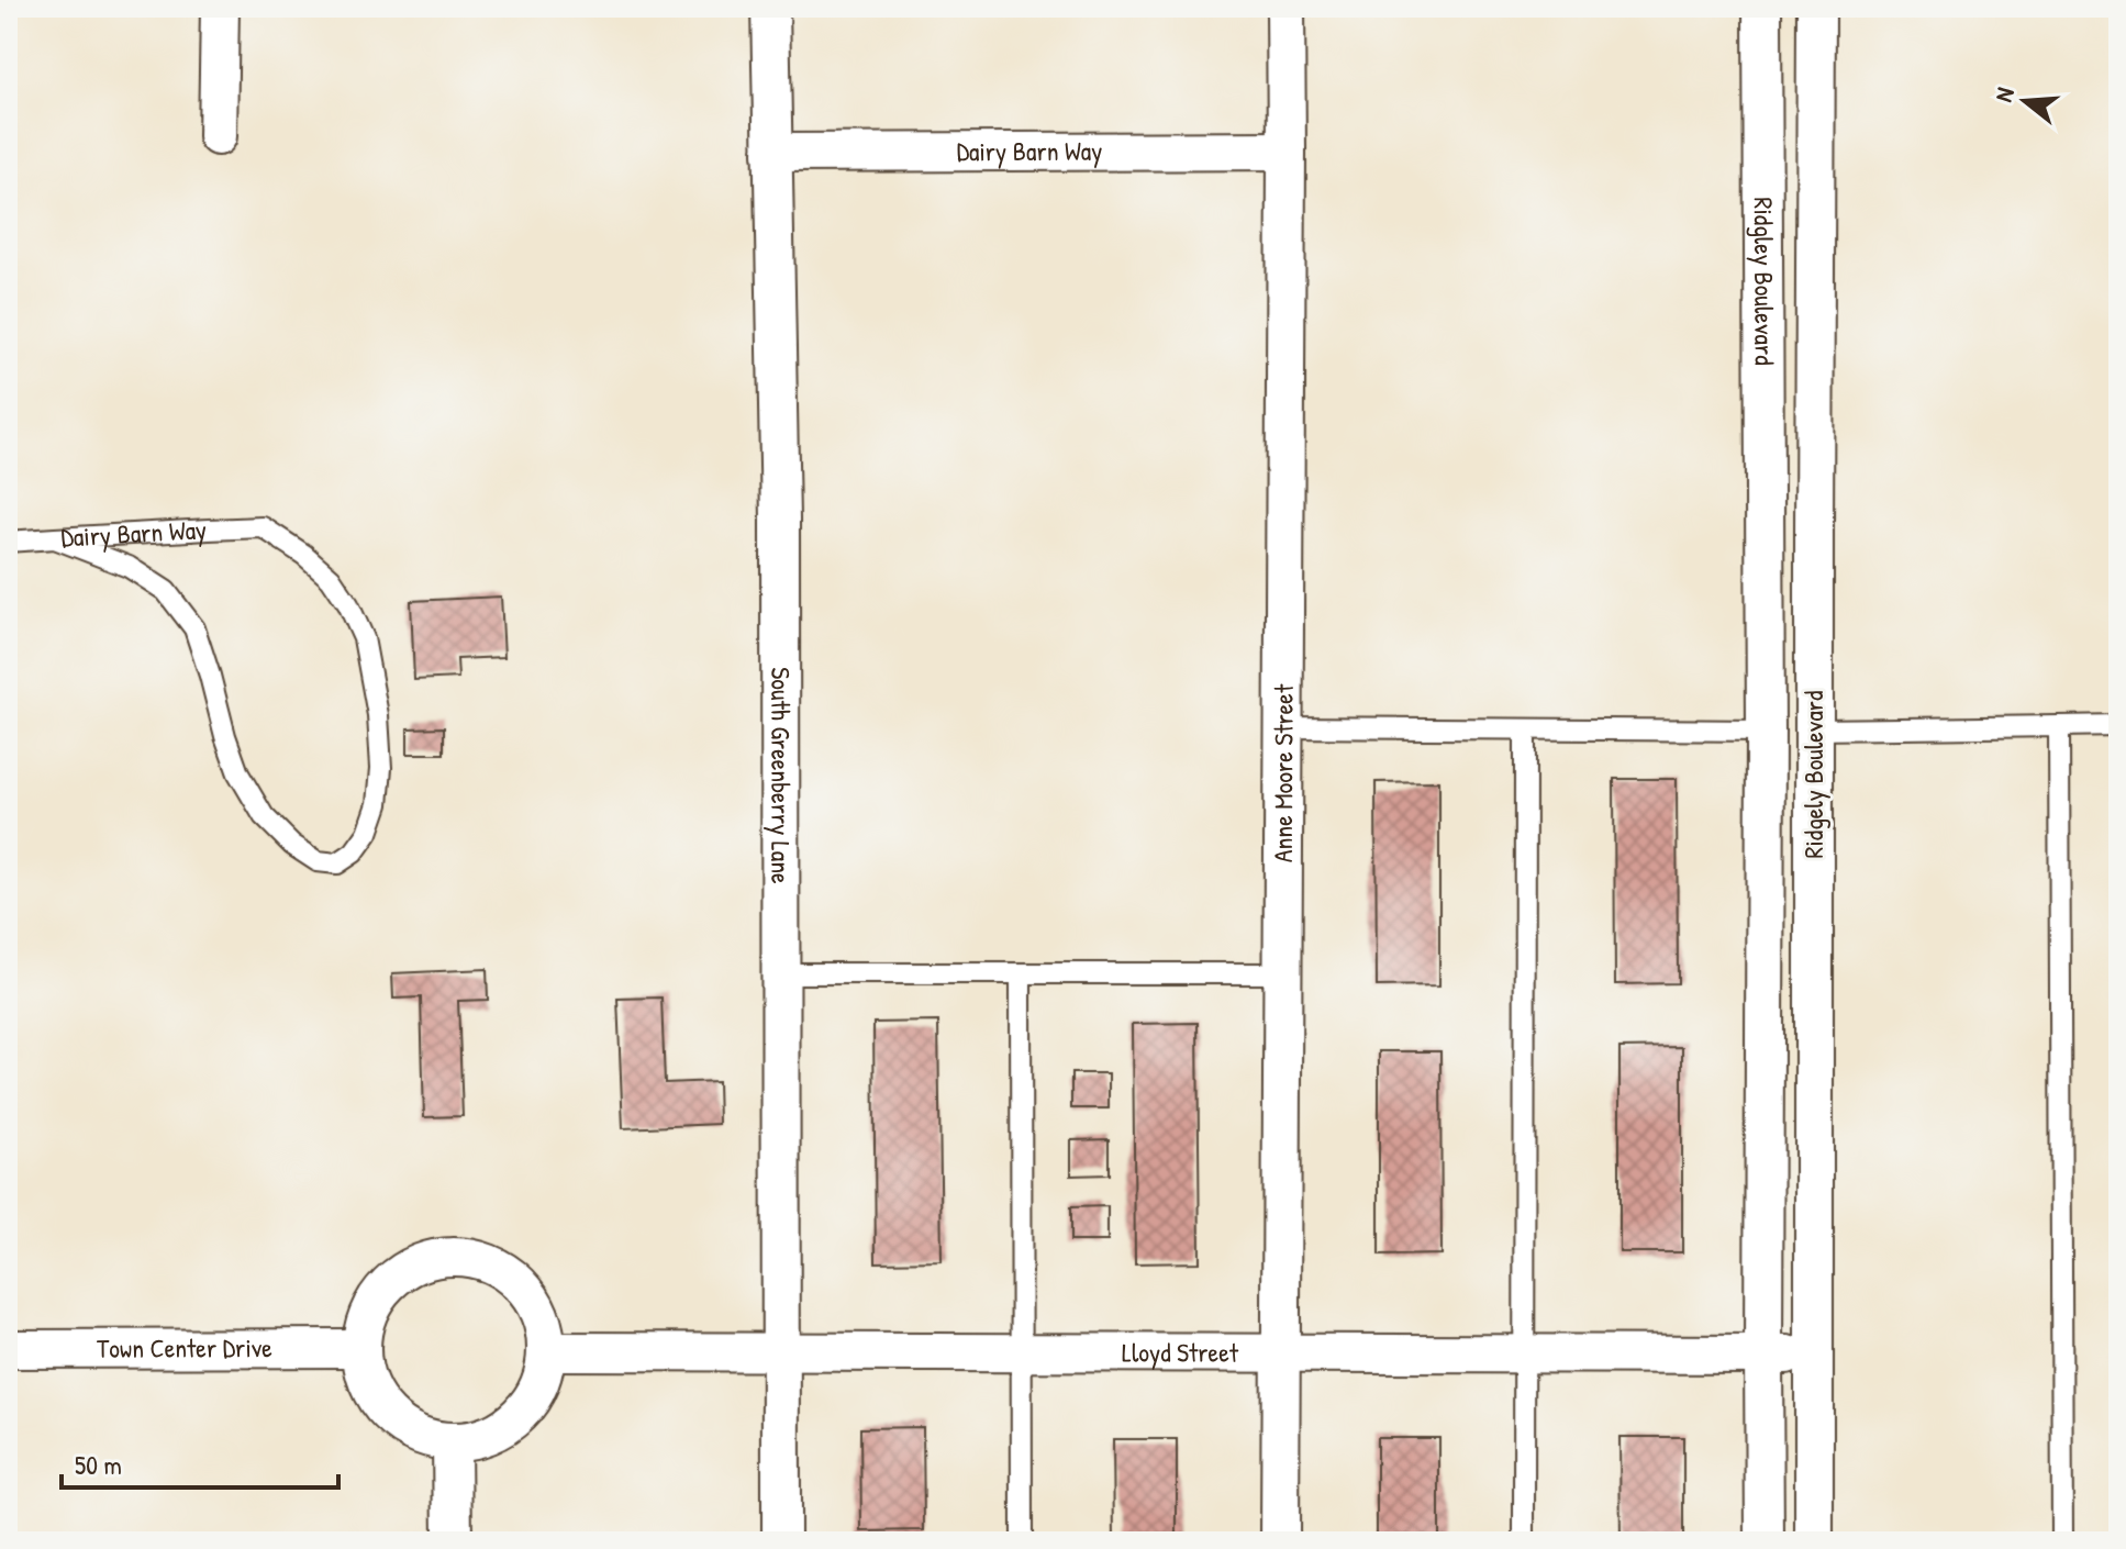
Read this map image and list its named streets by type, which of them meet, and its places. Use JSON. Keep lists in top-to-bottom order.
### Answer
{
  "streets": {
    "street": [
      "Dairy Barn Way",
      "Ridgley Boulevard",
      "South Greenberry Lane",
      "Anne Moore Street",
      "Ridgely Boulevard",
      "Town Center Drive",
      "Lloyd Street"
    ]
  },
  "crossings": [
    ["Dairy Barn Way", "South Greenberry Lane"],
    ["Dairy Barn Way", "Anne Moore Street"],
    ["Ridgley Boulevard", "Ridgely Boulevard"],
    ["South Greenberry Lane", "Lloyd Street"],
    ["Anne Moore Street", "Lloyd Street"],
    ["Ridgely Boulevard", "Lloyd Street"],
    ["Town Center Drive", "Lloyd Street"]
  ],
  "scale_bar": "50 m",
  "north": "left"
}
